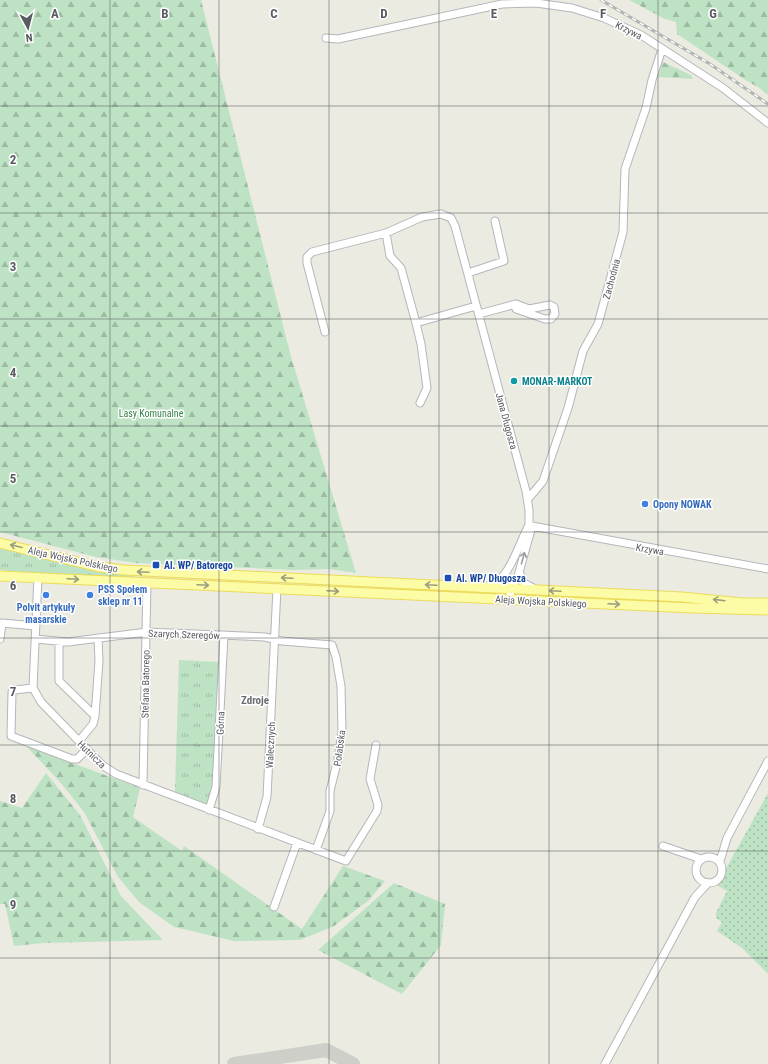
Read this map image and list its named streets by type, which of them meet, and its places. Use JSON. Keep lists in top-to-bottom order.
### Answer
{
  "streets": {
    "main road": ["Aleja Wojska Polskiego"],
    "street": [
      "Krzywa",
      "Zachodnia",
      "Jana Długosza",
      "Szarych Szeregów",
      "Stefana Batorego",
      "Górna",
      "Walecznych",
      "Połabska",
      "Hutnicza"
    ]
  },
  "crossings": [
    ["Krzywa", "Zachodnia"],
    ["Krzywa", "Jana Długosza"],
    ["Zachodnia", "Jana Długosza"],
    ["Aleja Wojska Polskiego", "Stefana Batorego"],
    ["Aleja Wojska Polskiego", "Walecznych"],
    ["Szarych Szeregów", "Stefana Batorego"],
    ["Szarych Szeregów", "Górna"],
    ["Szarych Szeregów", "Walecznych"],
    ["Szarych Szeregów", "Połabska"],
    ["Stefana Batorego", "Hutnicza"],
    ["Górna", "Hutnicza"],
    ["Walecznych", "Hutnicza"],
    ["Połabska", "Hutnicza"]
  ],
  "districts": ["Zdroje"],
  "parks": ["Lasy Komunalne"],
  "places": {
    "other": [
      "MONAR-MARKOT",
      "Opony NOWAK",
      "Polvit artykuły masarskie",
      "PSS Społem sklep nr 11"
    ],
    "transit": ["Al. WP/ Batorego", "Al. WP/ Długosza"]
  },
  "north": "bottom",
  "grid": {
    "columns": [
      "A",
      "B",
      "C",
      "D",
      "E",
      "F",
      "G"
    ],
    "rows": [
      "2",
      "3",
      "4",
      "5",
      "6",
      "7",
      "8",
      "9"
    ]
  }
}
